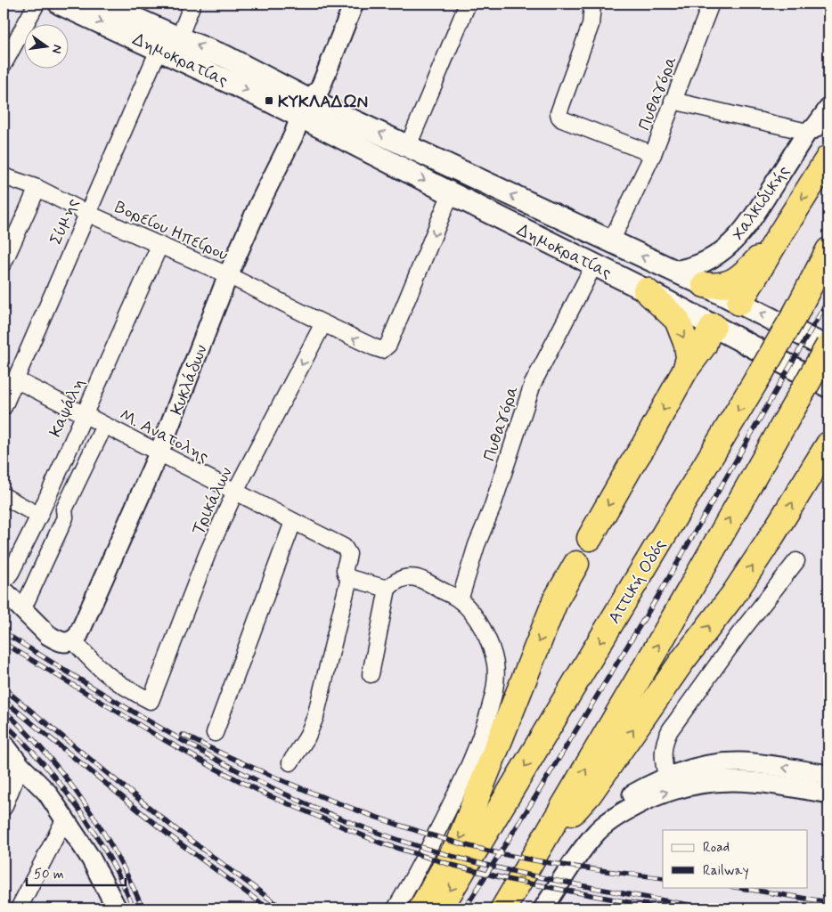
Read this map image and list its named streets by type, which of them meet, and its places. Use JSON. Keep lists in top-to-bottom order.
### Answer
{
  "streets": {
    "highway": ["Αττική Οδός"],
    "main road": ["Δημοκρατίας"],
    "street": [
      "Πυθαγόρα",
      "Χαλκιδικής",
      "Σύμης",
      "Βορείου Ηπείρου",
      "Κυκλάδων",
      "Καψάλη",
      "Μ. Ανατολης",
      "Τρικάλων"
    ]
  },
  "crossings": [
    ["Δημοκρατίας", "Πυθαγόρα"],
    ["Δημοκρατίας", "Χαλκιδικής"],
    ["Δημοκρατίας", "Σύμης"],
    ["Δημοκρατίας", "Βορείου Ηπείρου"],
    ["Δημοκρατίας", "Κυκλάδων"],
    ["Σύμης", "Βορείου Ηπείρου"],
    ["Σύμης", "Μ. Ανατολης"],
    ["Βορείου Ηπείρου", "Κυκλάδων"],
    ["Βορείου Ηπείρου", "Καψάλη"],
    ["Βορείου Ηπείρου", "Τρικάλων"],
    ["Κυκλάδων", "Μ. Ανατολης"],
    ["Κυκλάδων", "Τρικάλων"],
    ["Καψάλη", "Μ. Ανατολης"],
    ["Μ. Ανατολης", "Τρικάλων"]
  ],
  "one_way": ["Τρικάλων"],
  "places": {
    "transit": ["ΚΥΚΛΑΔΩΝ"]
  },
  "legend": ["Road", "Railway"],
  "scale_bar": "50 m",
  "north": "right"
}
